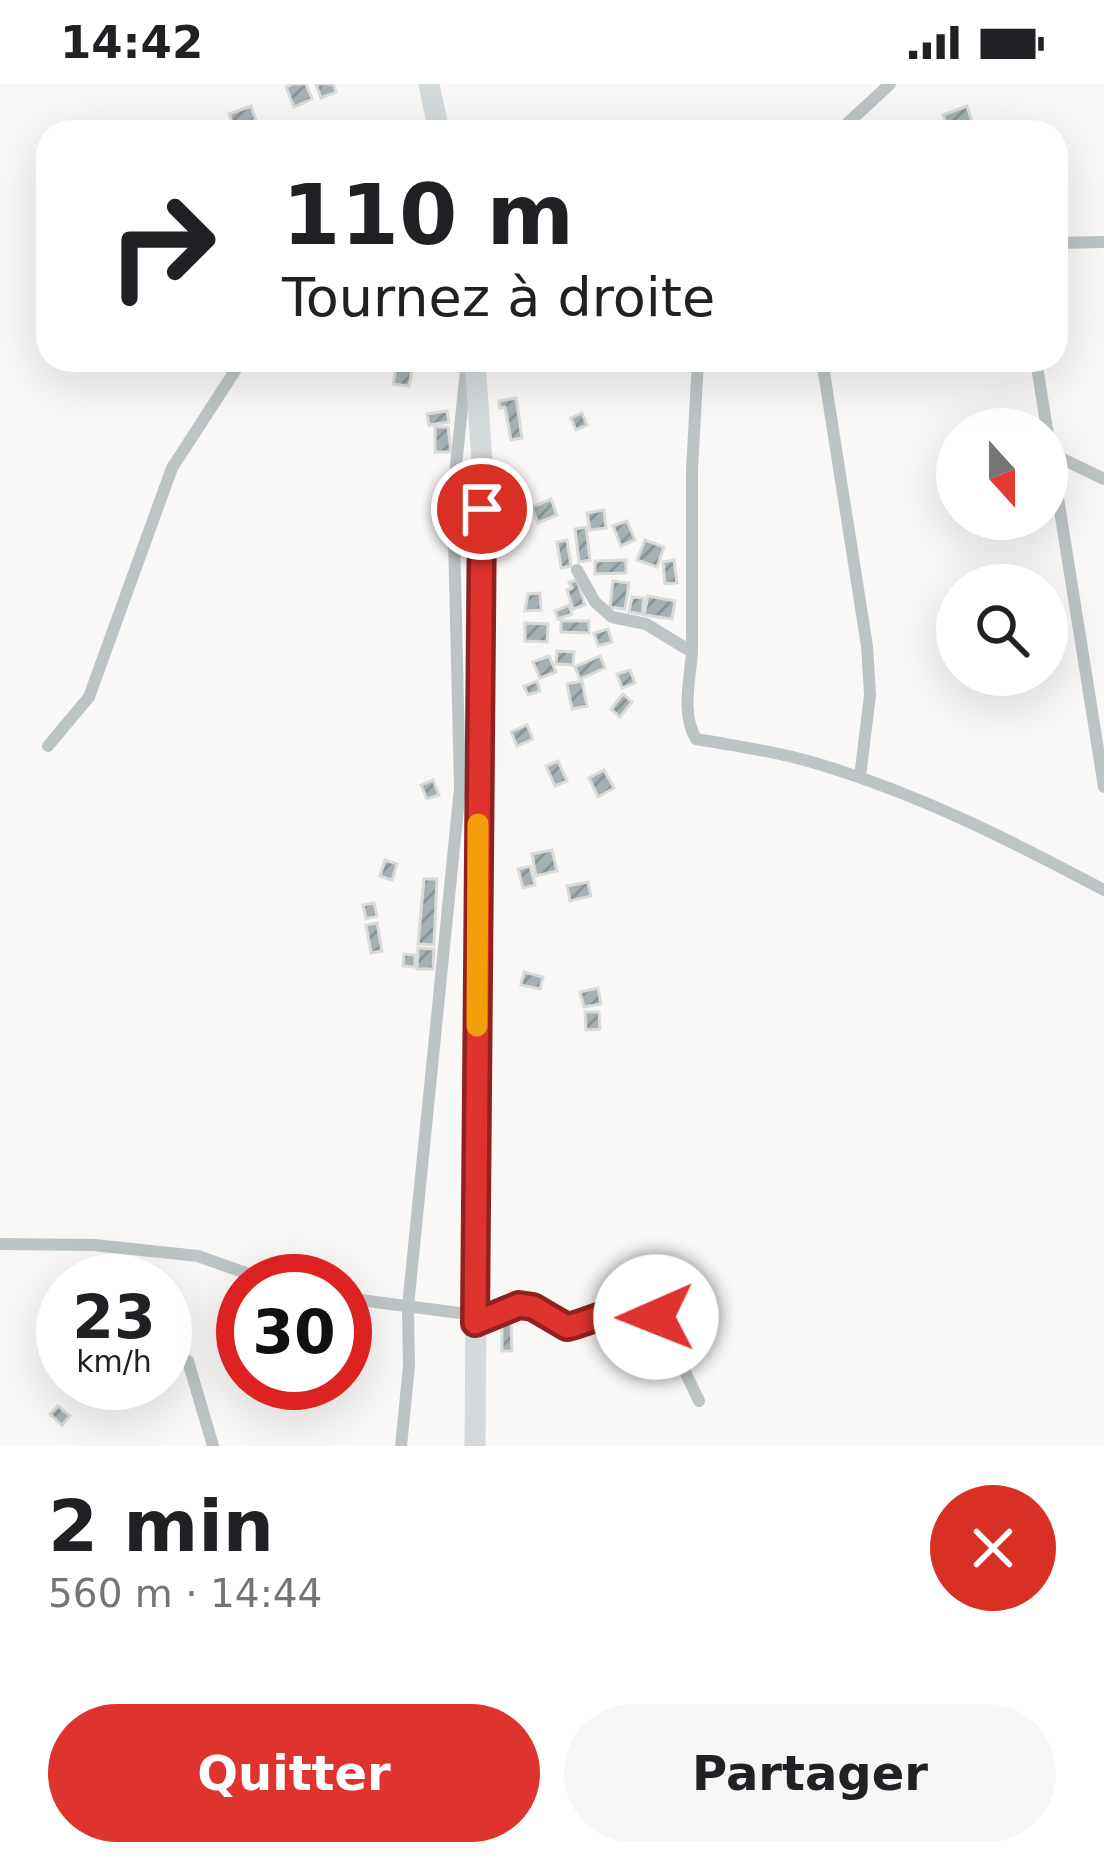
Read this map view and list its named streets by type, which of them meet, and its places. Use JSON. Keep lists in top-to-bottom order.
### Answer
{
  "north": "bottom",
  "page": {
    "status": "14:42",
    "turn": ["110 m", "Tournez à droite"],
    "speed": "23 km/h",
    "limit": "30",
    "heading": ["2 min", "560 m · 14:44"],
    "buttons": ["Quitter", "Partager"]
  }
}
